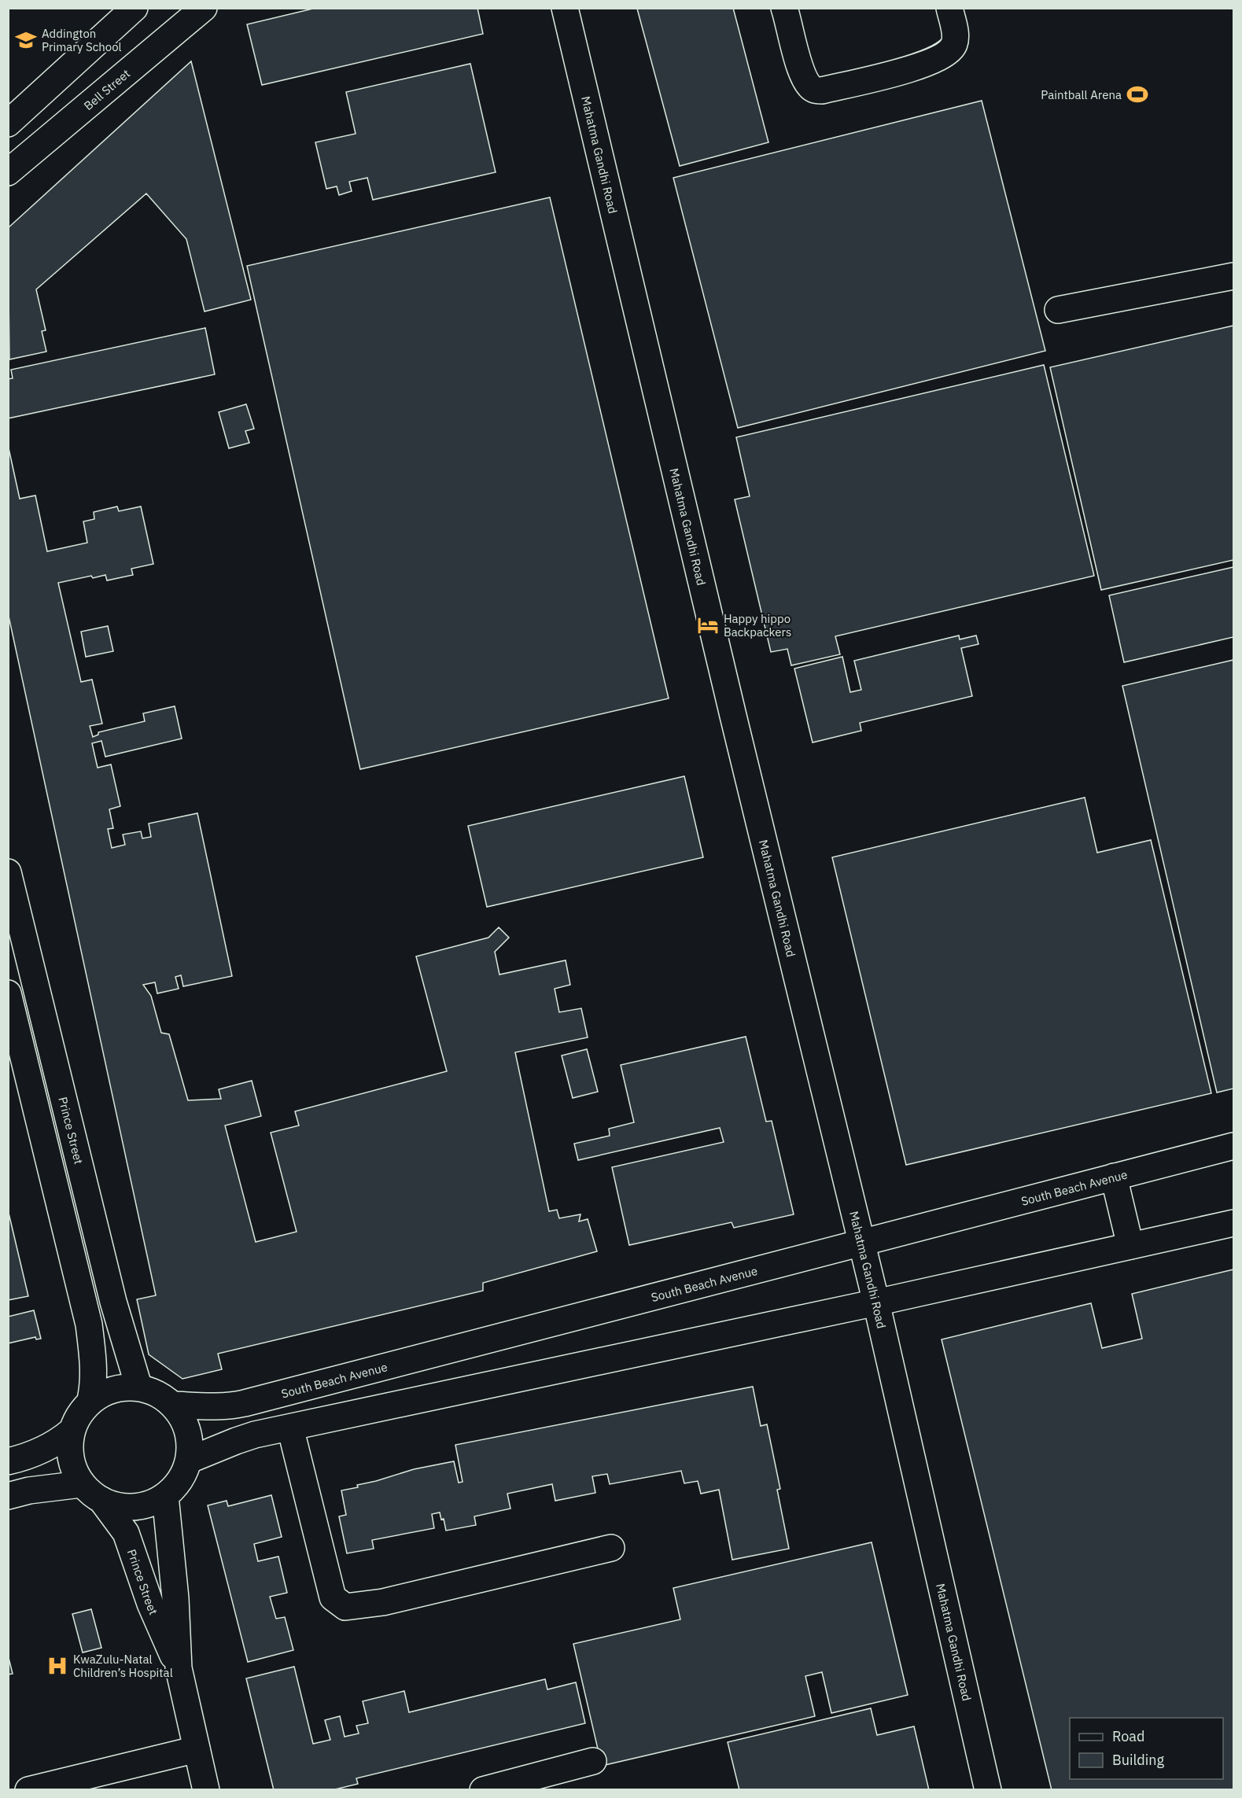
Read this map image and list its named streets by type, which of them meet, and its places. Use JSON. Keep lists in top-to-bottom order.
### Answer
{
  "streets": {
    "street": [
      "Bell Street",
      "Mahatma Gandhi Road",
      "Prince Street",
      "South Beach Avenue"
    ]
  },
  "crossings": [
    ["Mahatma Gandhi Road", "South Beach Avenue"],
    ["Prince Street", "South Beach Avenue"]
  ],
  "places": {
    "school or university": ["Addington Primary School"],
    "sports": ["Paintball Arena"],
    "hotel": ["Happy hippo Backpackers"],
    "hospital": ["KwaZulu-Natal Children’s Hospital"]
  },
  "legend": ["Road", "Building"]
}
